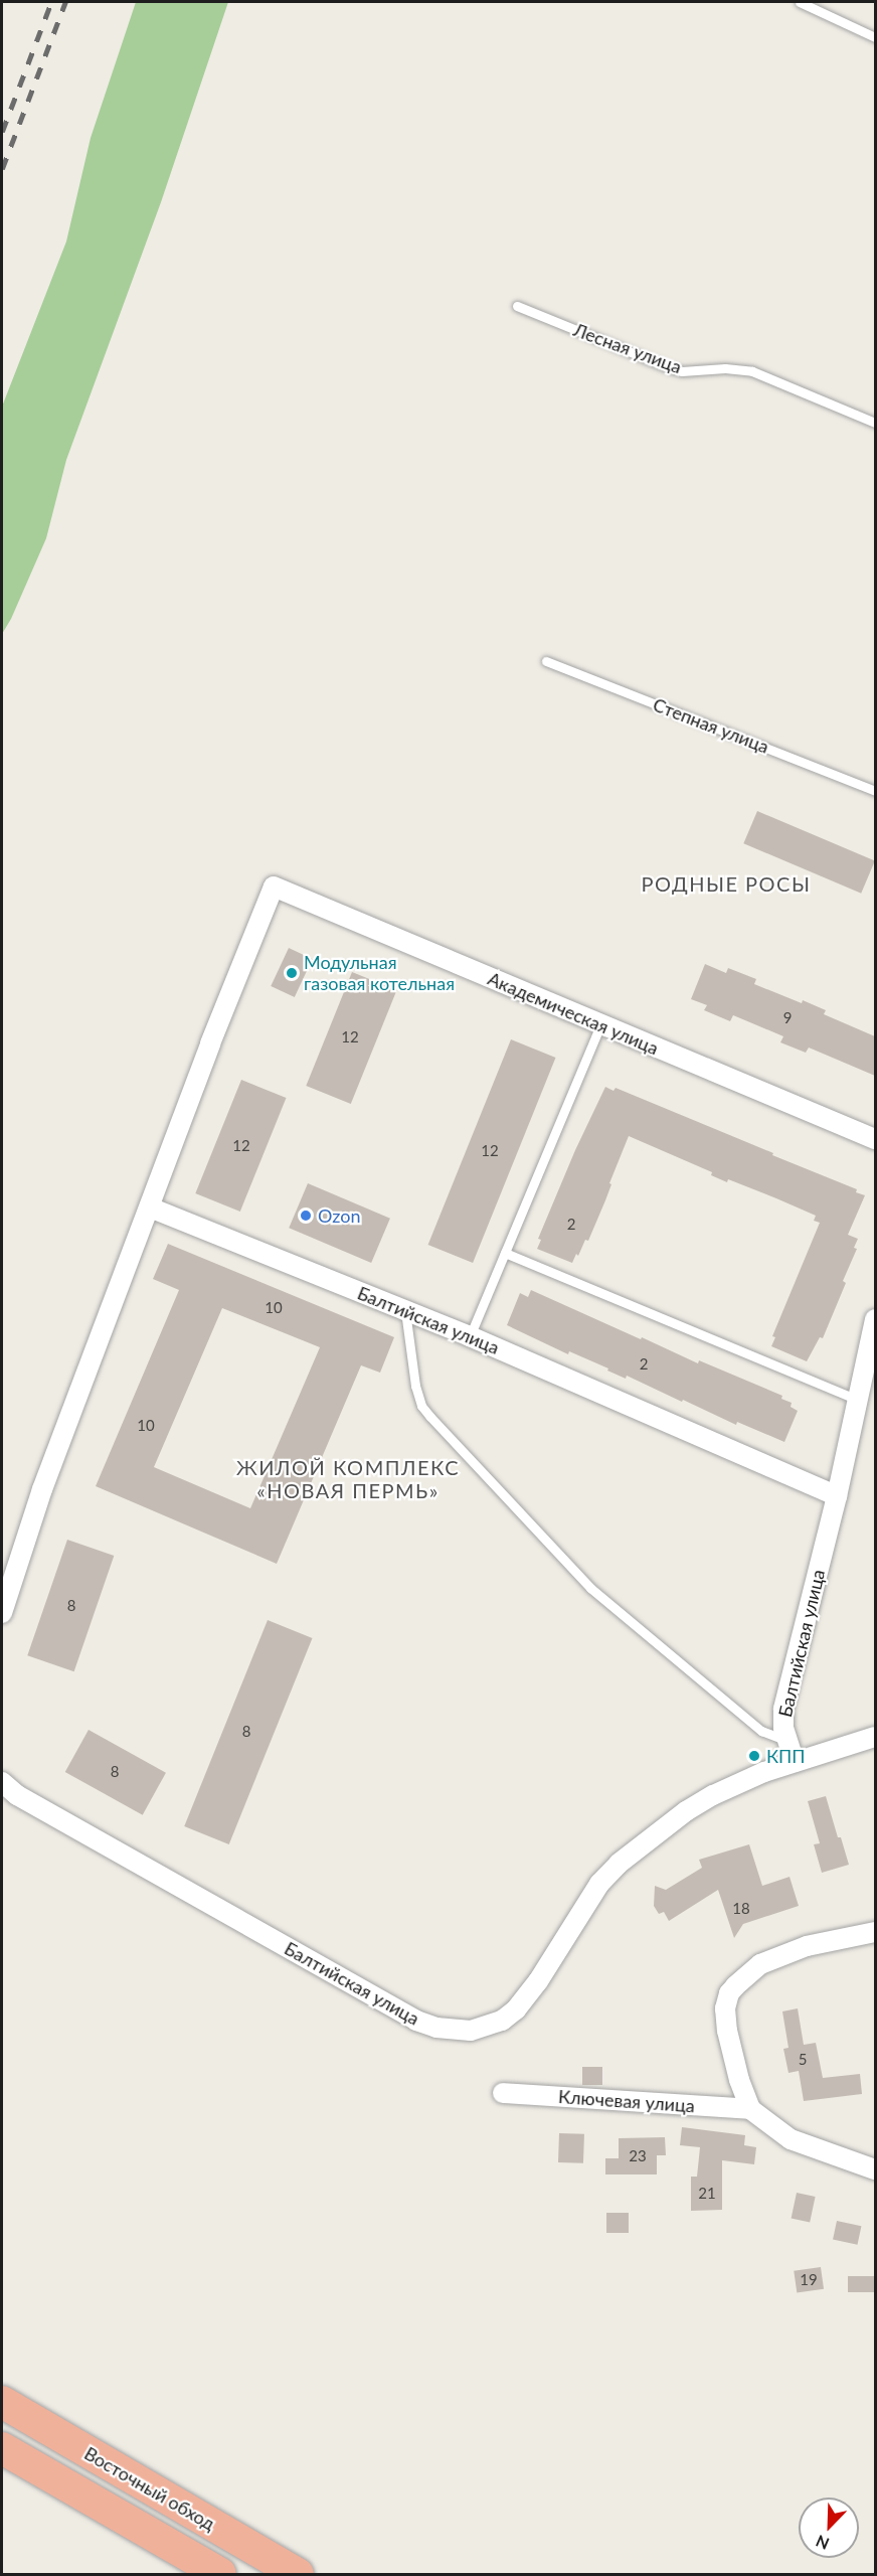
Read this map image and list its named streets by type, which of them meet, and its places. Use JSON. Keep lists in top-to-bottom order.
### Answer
{
  "streets": {
    "highway": ["Восточный обход"],
    "street": ["Академическая улица", "Балтийская улица", "Ключевая улица"],
    "lane": ["Лесная улица", "Степная улица"]
  },
  "crossings": [
    ["Академическая улица", "Балтийская улица"]
  ],
  "districts": ["РОДНЫЕ РОСЫ", "ЖИЛОЙ КОМПЛЕКС «НОВАЯ ПЕРМЬ»"],
  "places": ["Модульная газовая котельная", "Ozon", "КПП"],
  "house_numbers": [
    "9",
    "12",
    "12",
    "12",
    "2",
    "10",
    "2",
    "10",
    "8",
    "8",
    "8",
    "18",
    "5",
    "23",
    "21",
    "19"
  ],
  "north": "bottom left"
}
